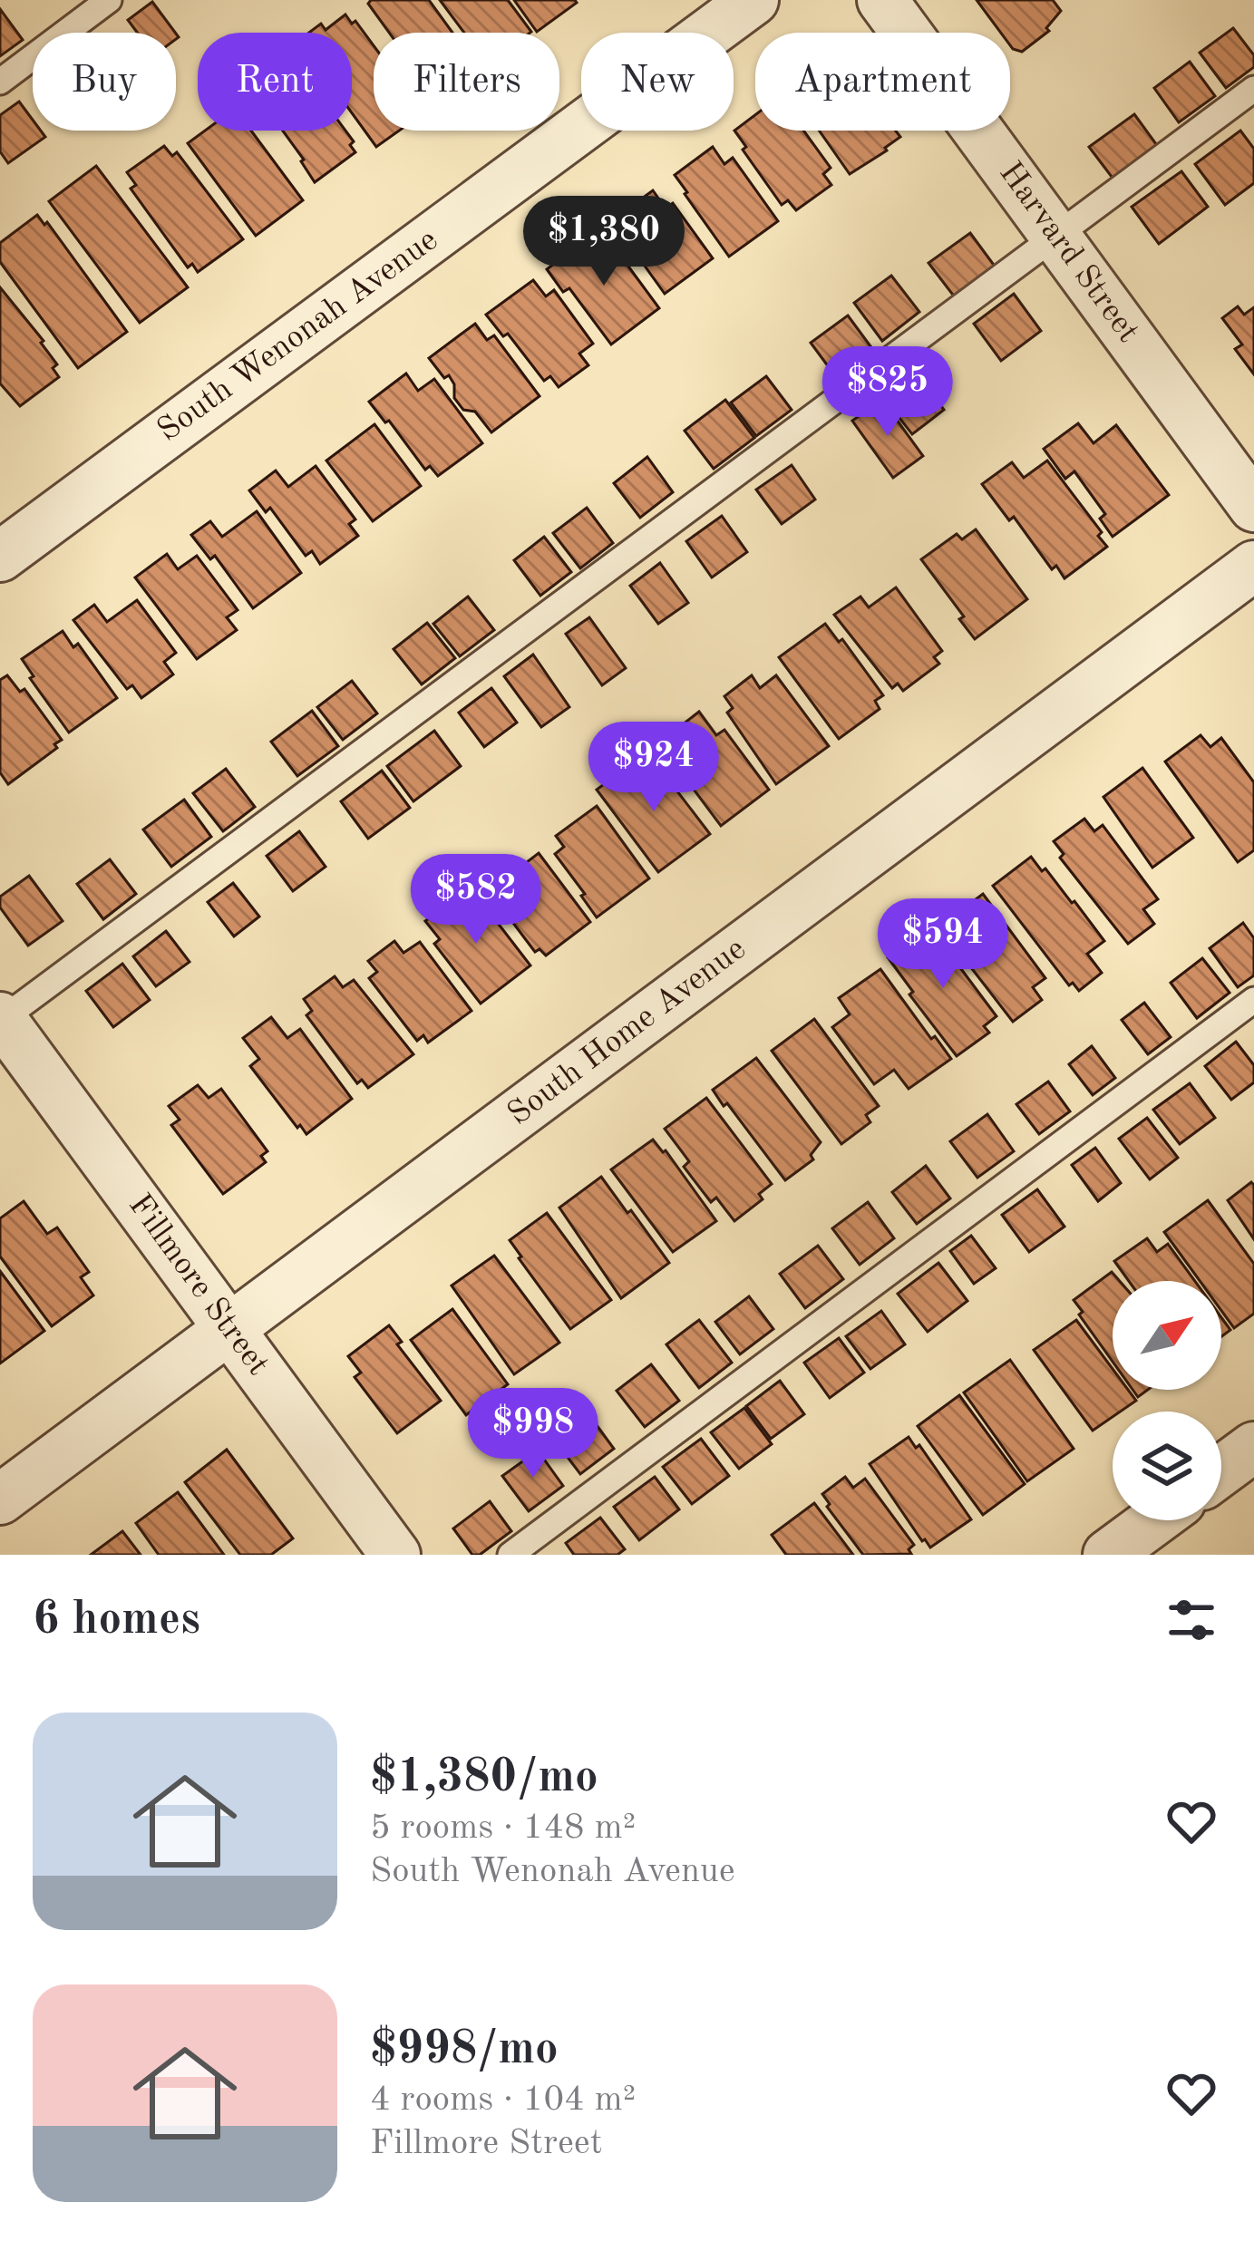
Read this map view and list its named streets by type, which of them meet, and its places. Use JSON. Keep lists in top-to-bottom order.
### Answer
{
  "streets": {
    "street": [
      "Harvard Street",
      "South Wenonah Avenue",
      "South Home Avenue",
      "Fillmore Street"
    ]
  },
  "crossings": [
    ["South Home Avenue", "Fillmore Street"]
  ],
  "north": "top right",
  "page": {
    "chip": [
      "Buy",
      "Rent",
      "Filters",
      "New",
      "Apartment"
    ],
    "price": [
      "$1,380",
      "$825",
      "$924",
      "$582",
      "$594",
      "$998"
    ],
    "heading": "6 homes",
    "list": [
      {
        "name": "$1,380/mo",
        "note": "5 rooms · 148 m² · South Wenonah Avenue"
      },
      {
        "name": "$998/mo",
        "note": "4 rooms · 104 m² · Fillmore Street"
      }
    ]
  }
}
